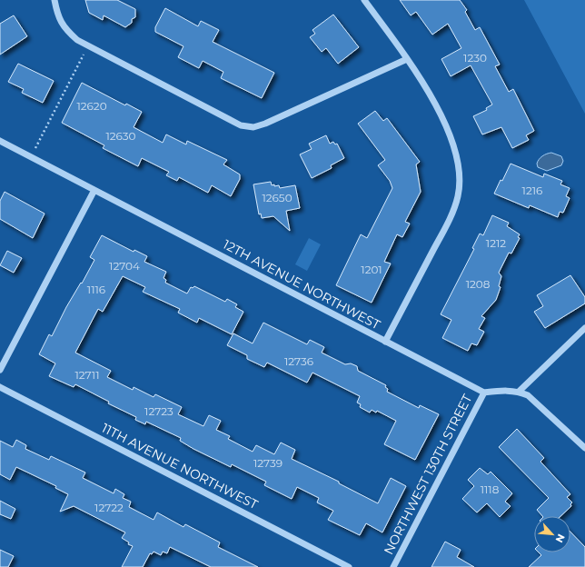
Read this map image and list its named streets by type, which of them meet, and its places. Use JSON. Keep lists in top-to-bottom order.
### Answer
{
  "streets": {
    "street": ["12TH AVENUE NORTHWEST", "11TH AVENUE NORTHWEST", "NORTHWEST 130TH STREET"]
  },
  "crossings": [
    ["12TH AVENUE NORTHWEST", "NORTHWEST 130TH STREET"]
  ],
  "house_numbers": [
    "1230",
    "12620",
    "12630",
    "1216",
    "12650",
    "1212",
    "12704",
    "1201",
    "1208",
    "1116",
    "12736",
    "12711",
    "12723",
    "12739",
    "1118",
    "12722"
  ],
  "north": "bottom right"
}
